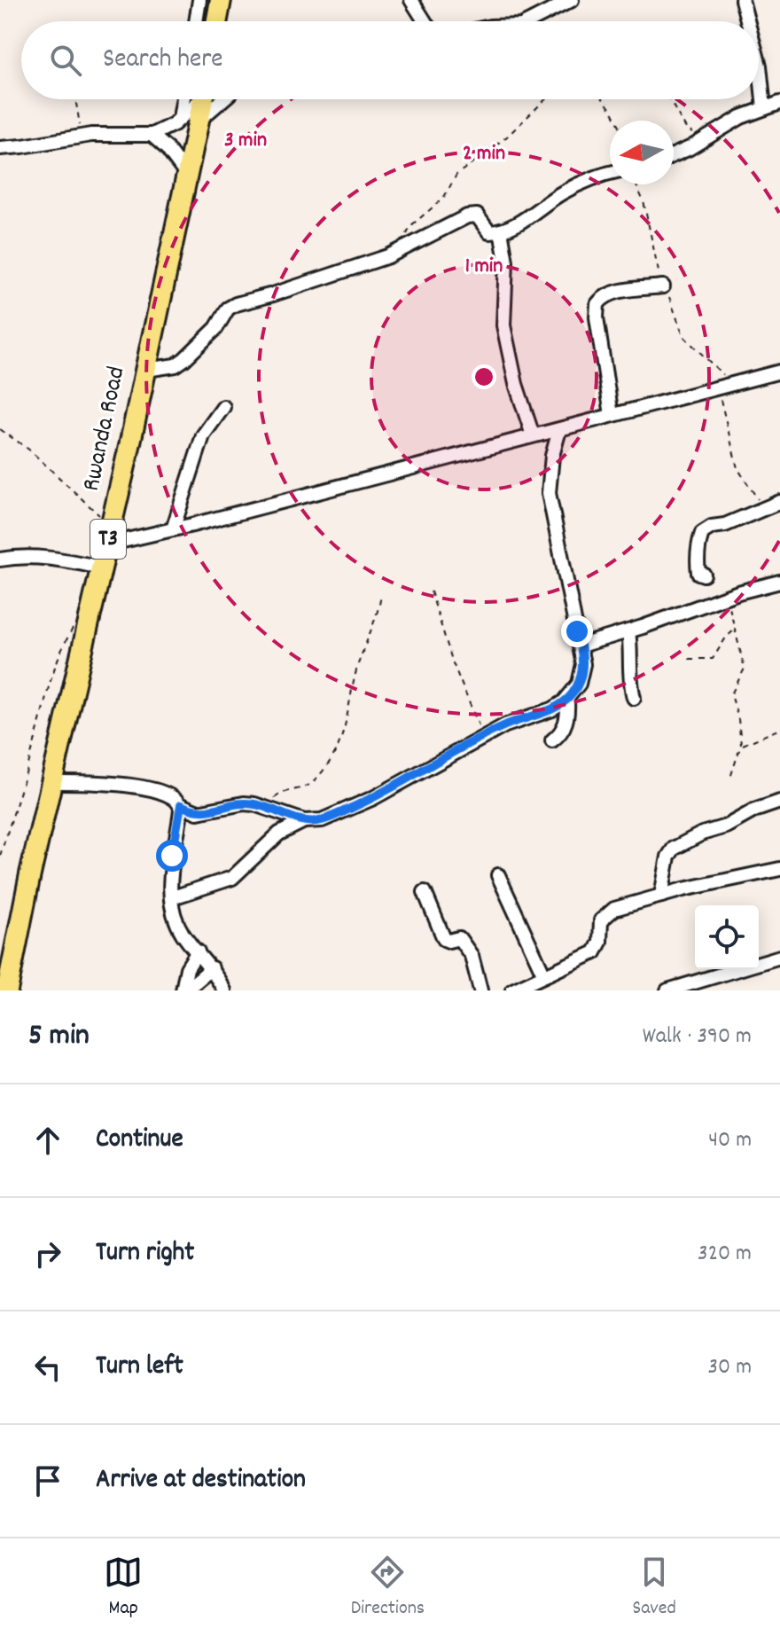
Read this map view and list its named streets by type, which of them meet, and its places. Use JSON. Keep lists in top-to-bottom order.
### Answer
{
  "streets": {
    "highway": ["Rwanda Road", "T3"]
  },
  "north": "left",
  "page": {
    "search": "Search here",
    "heading": ["5 min", "Walk · 390 m"],
    "list": [
      ["Continue", "40 m"],
      ["Turn right", "320 m"],
      ["Turn left", "30 m"],
      "Arrive at destination"
    ],
    "nav": ["Map", "Directions", "Saved"]
  },
  "rings": ["3 min", "2 min", "1 min"]
}
